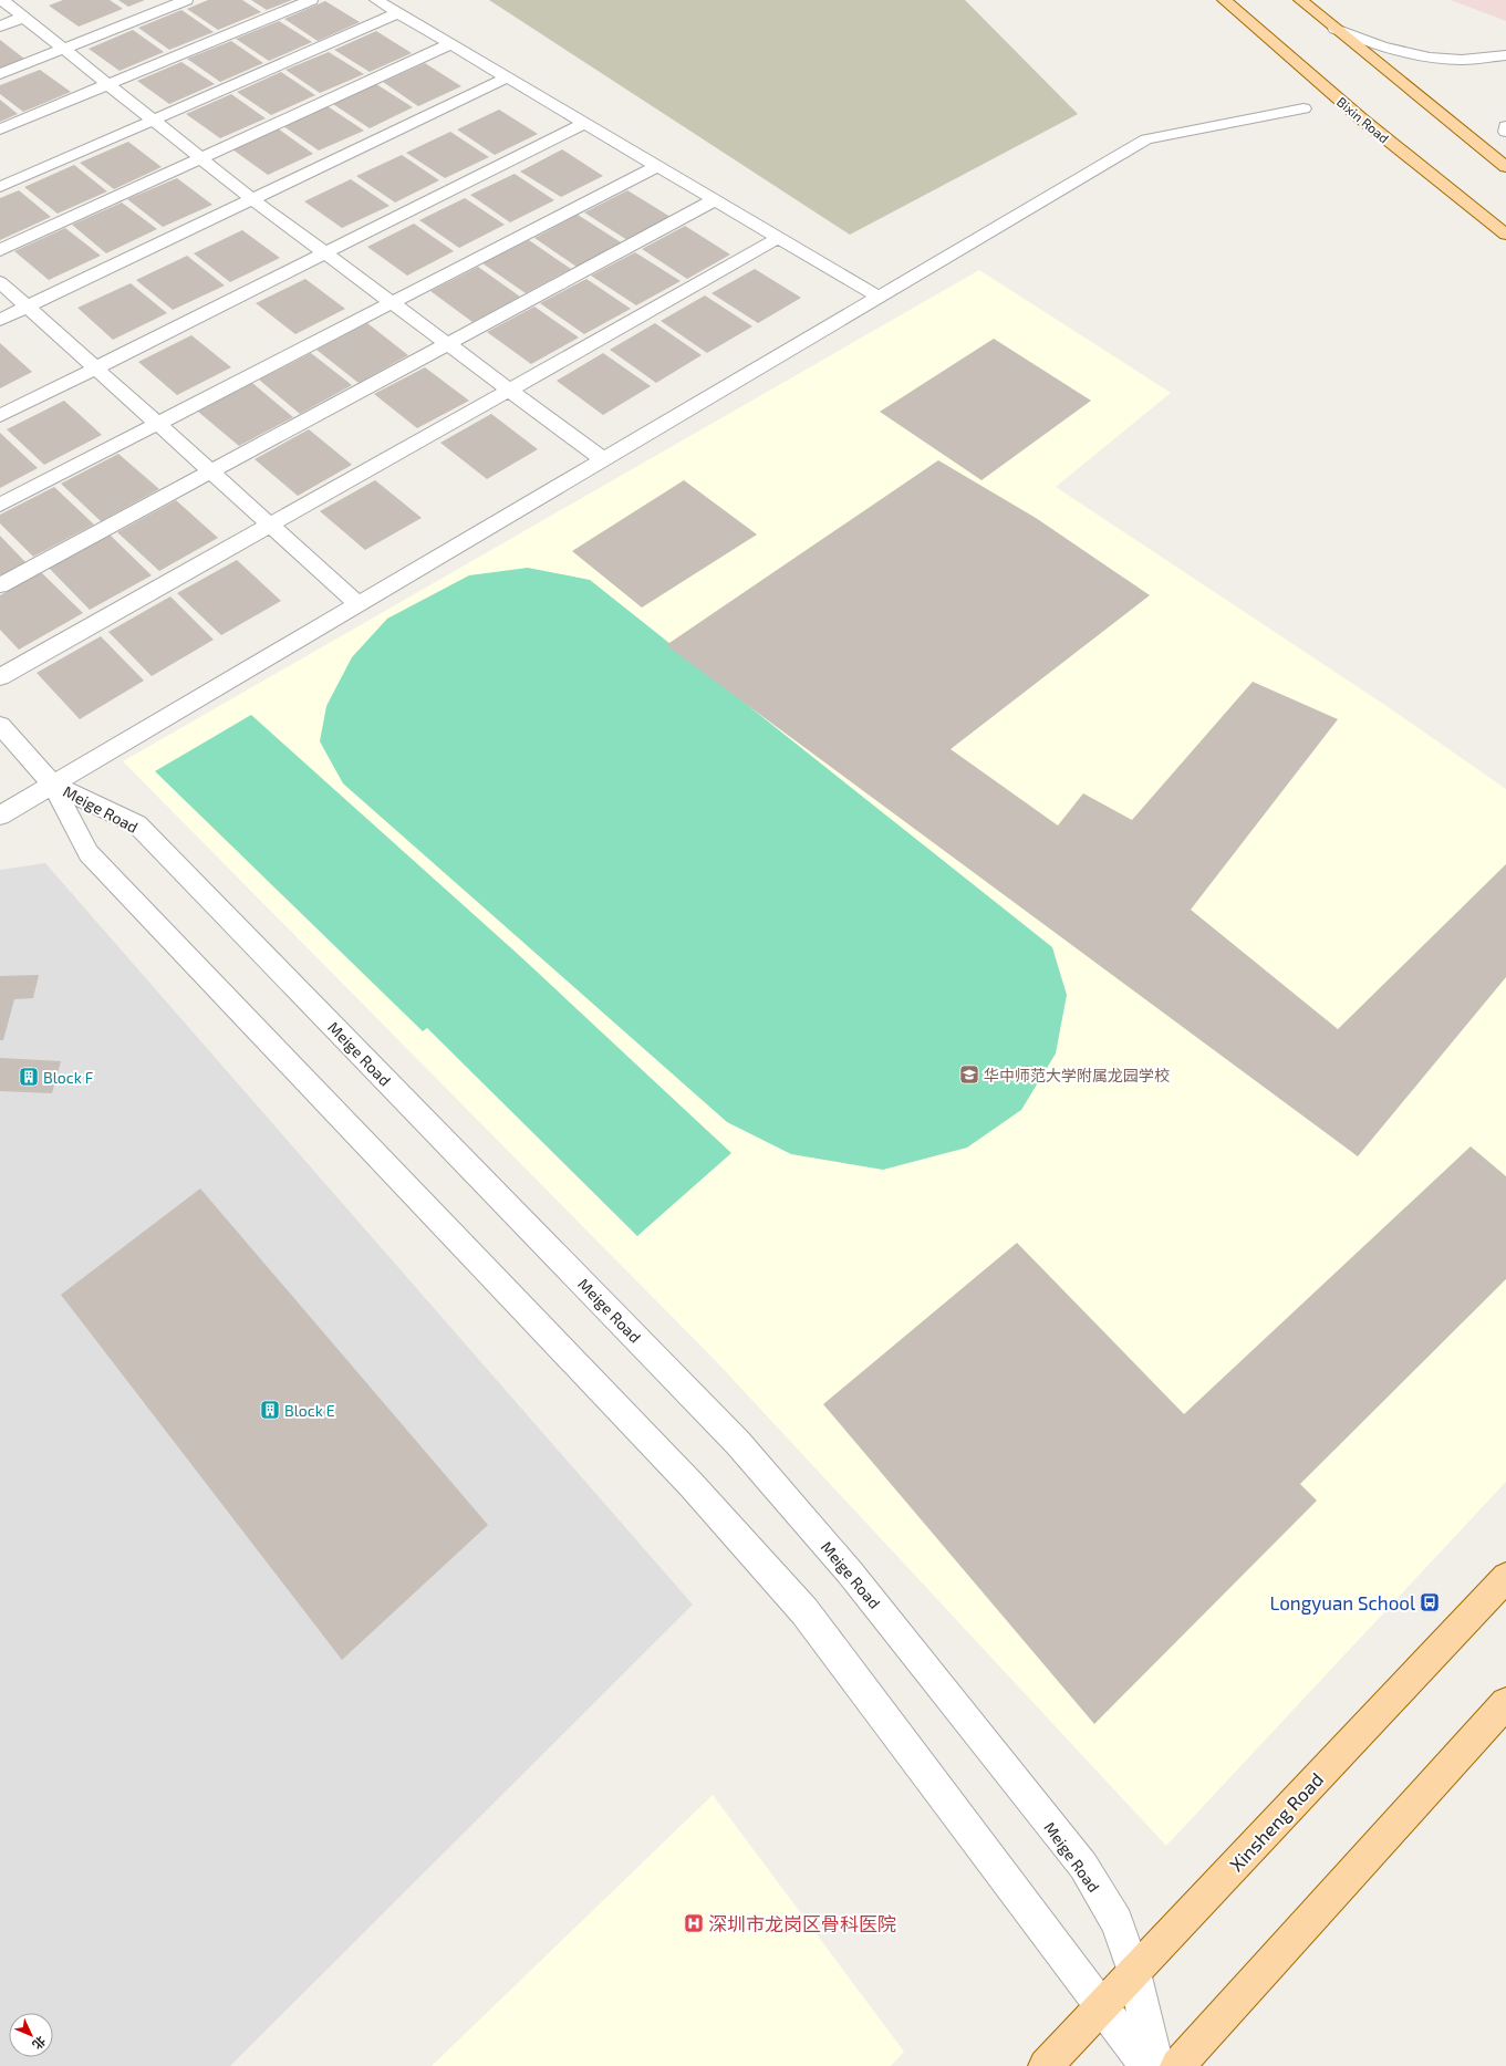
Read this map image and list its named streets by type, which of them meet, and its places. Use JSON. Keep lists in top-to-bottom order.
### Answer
{
  "streets": {
    "main road": ["Bixin Road", "Xinsheng Road"],
    "street": ["Meige Road"]
  },
  "crossings": [
    ["Meige Road", "Xinsheng Road"]
  ],
  "places": {
    "school or university": ["华中师范大学附属龙园学校"],
    "building": ["Block F", "Block E"],
    "bus stop": ["Longyuan School"],
    "hospital": ["深圳市龙岗区骨科医院"]
  },
  "north": "bottom right"
}
